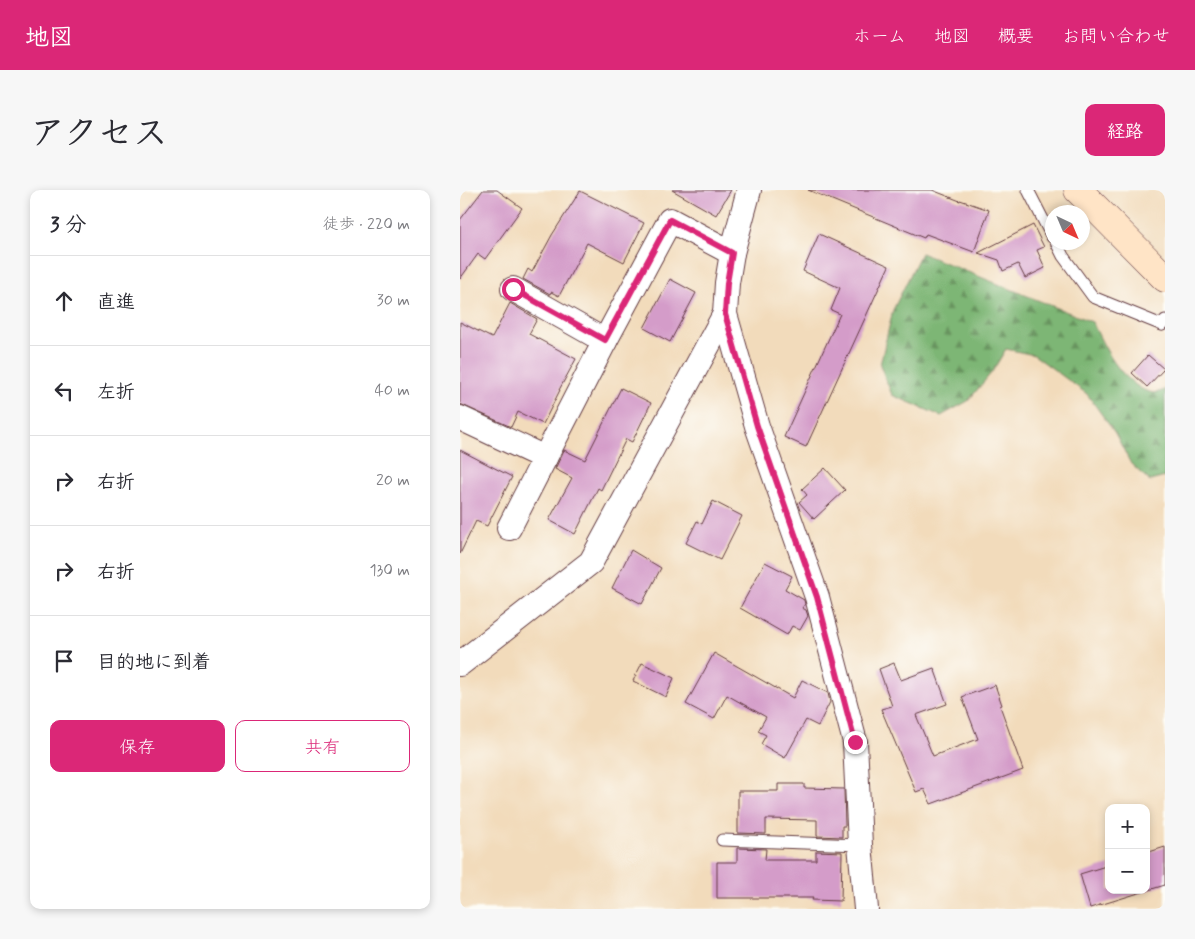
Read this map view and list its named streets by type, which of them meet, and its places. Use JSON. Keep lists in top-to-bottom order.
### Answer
{
  "north": "bottom right",
  "page": {
    "header": "地図",
    "nav": [
      "ホーム",
      "地図",
      "概要",
      "お問い合わせ"
    ],
    "title": "アクセス",
    "buttons": [
      "経路",
      ["保存", "共有"]
    ],
    "heading": ["3 分", "徒歩 · 220 m"],
    "list": [
      ["直進", "30 m"],
      ["左折", "40 m"],
      ["右折", "20 m"],
      ["右折", "130 m"],
      "目的地に到着"
    ],
    "map_buttons": ["+", "−"]
  }
}
